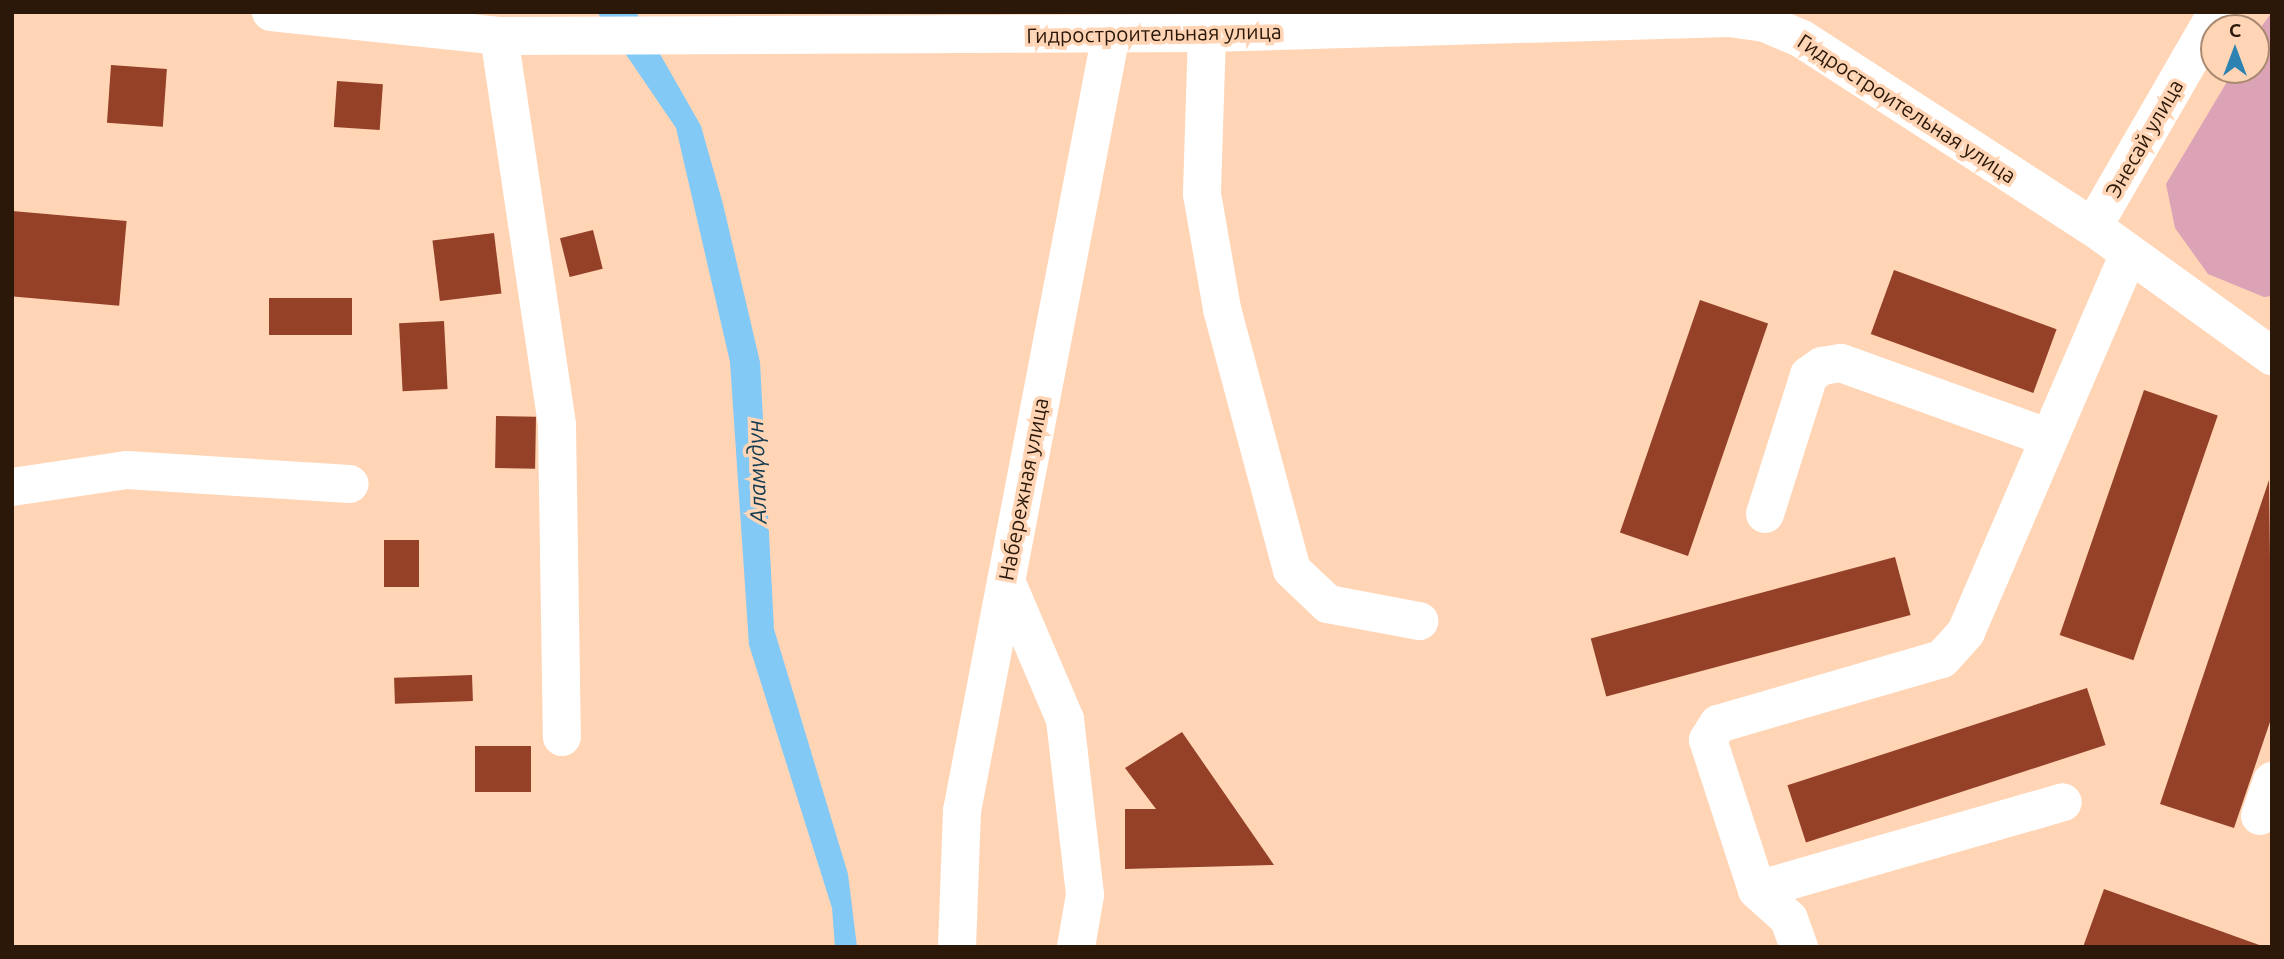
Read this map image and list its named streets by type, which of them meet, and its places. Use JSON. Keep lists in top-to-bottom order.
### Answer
{
  "streets": {
    "street": ["Гидростроительная улица", "Энесай улица", "Набережная улица"]
  },
  "crossings": [
    ["Гидростроительная улица", "Энесай улица"],
    ["Гидростроительная улица", "Набережная улица"]
  ],
  "water": ["Аламүдүн"],
  "north": "top"
}
